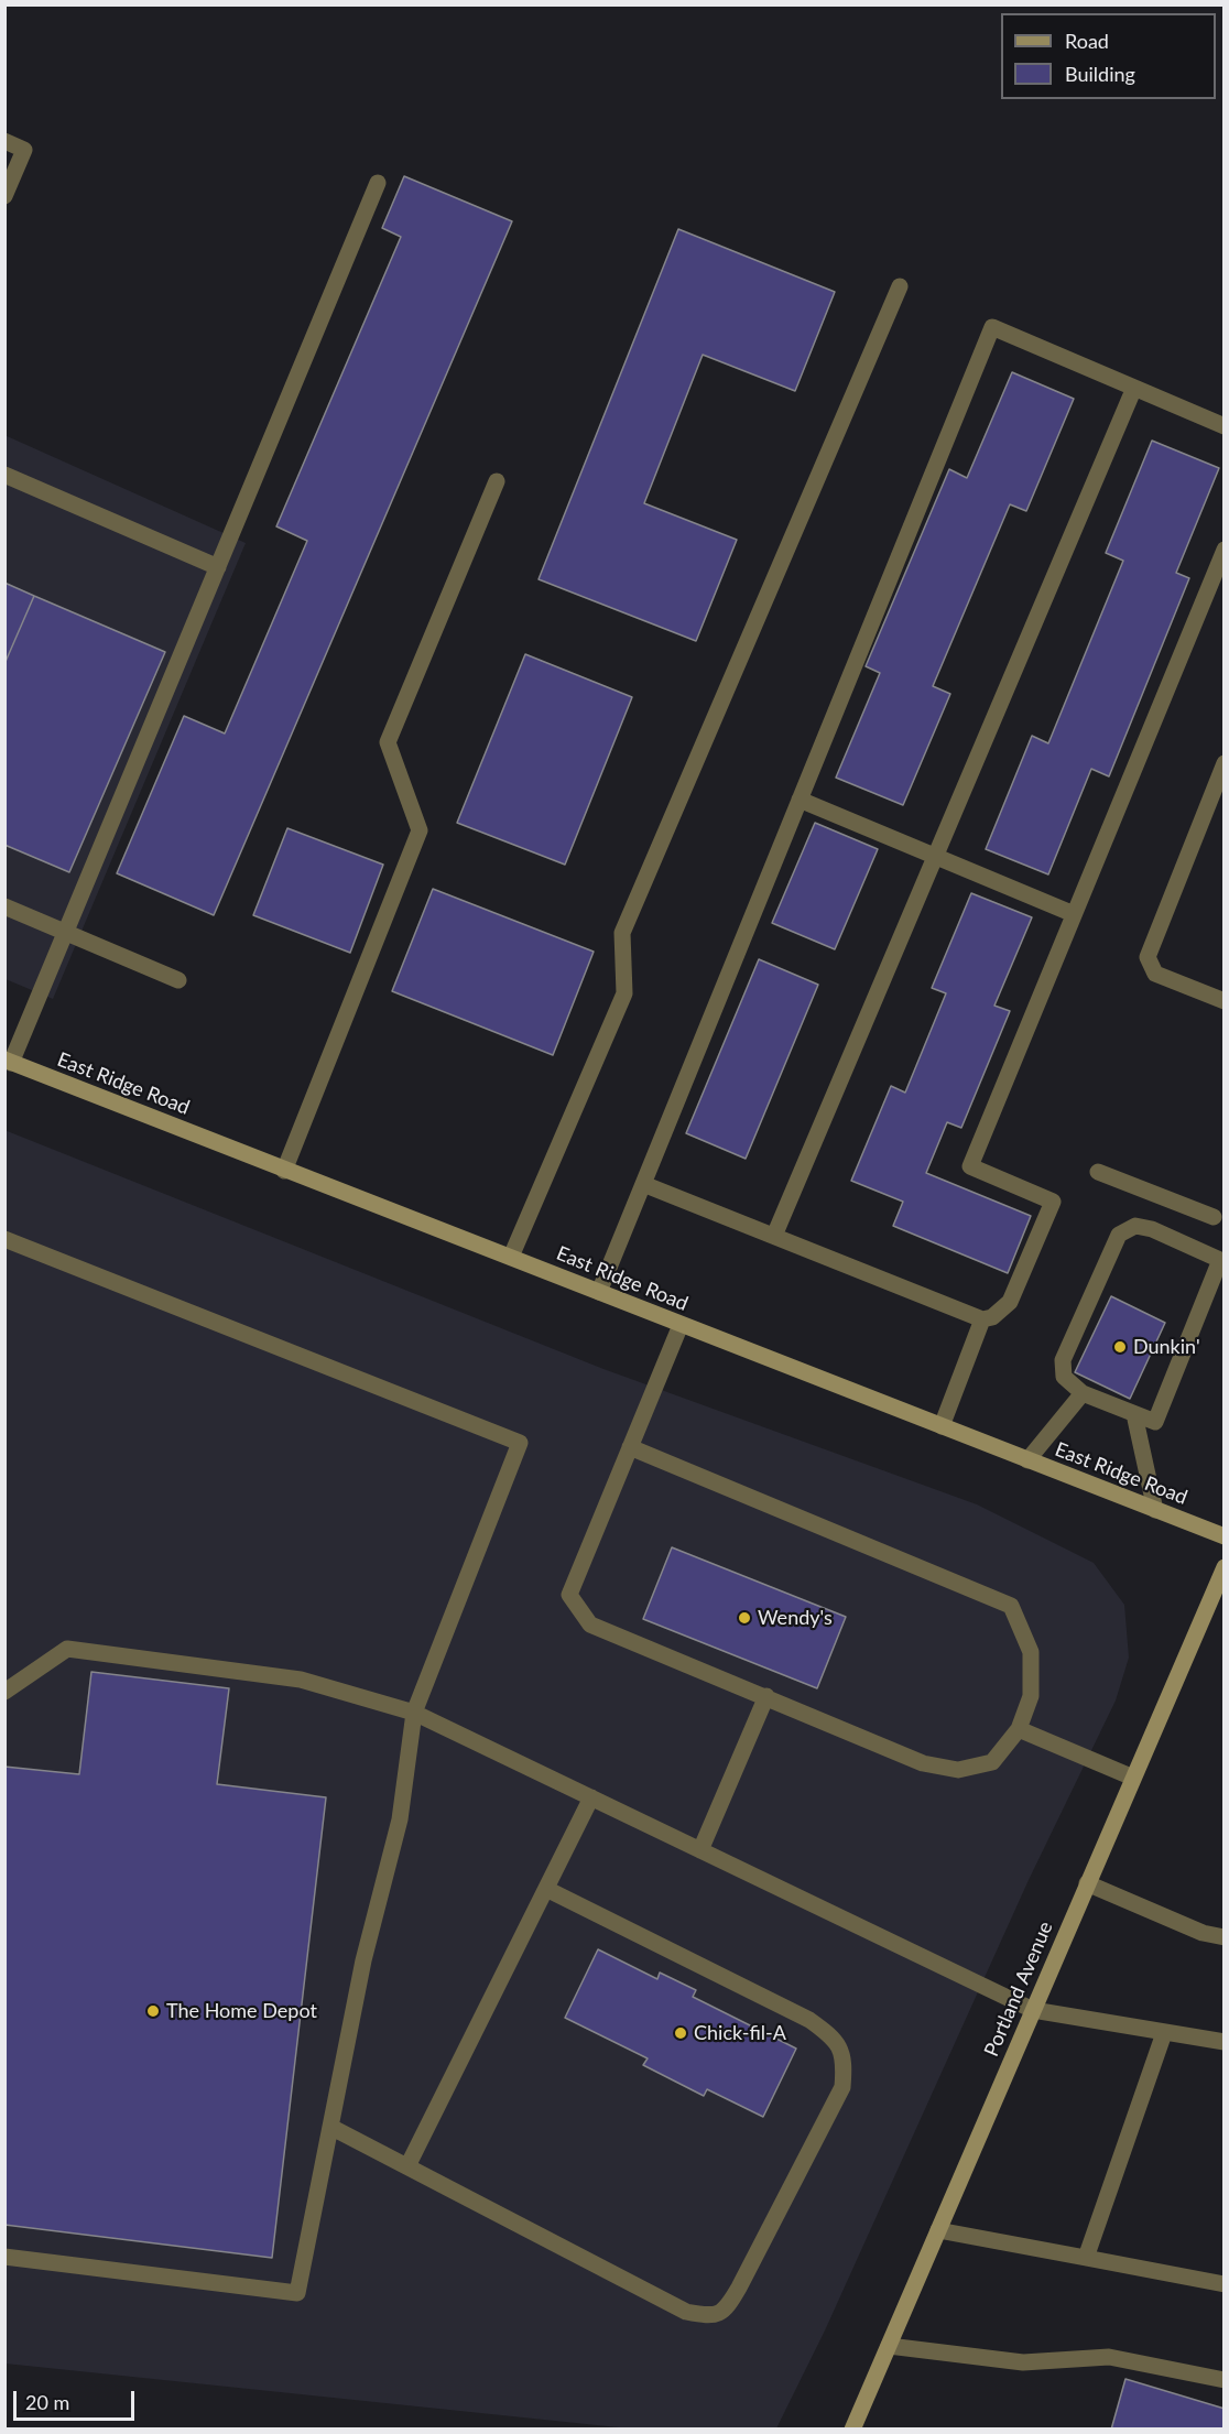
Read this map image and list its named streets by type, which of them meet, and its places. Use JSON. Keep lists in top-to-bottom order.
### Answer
{
  "streets": {
    "main road": ["East Ridge Road", "Portland Avenue"]
  },
  "places": [
    "Dunkin'",
    "Wendy's",
    "The Home Depot",
    "Chick-fil-A"
  ],
  "legend": ["Road", "Building"],
  "scale_bar": "20 m"
}
